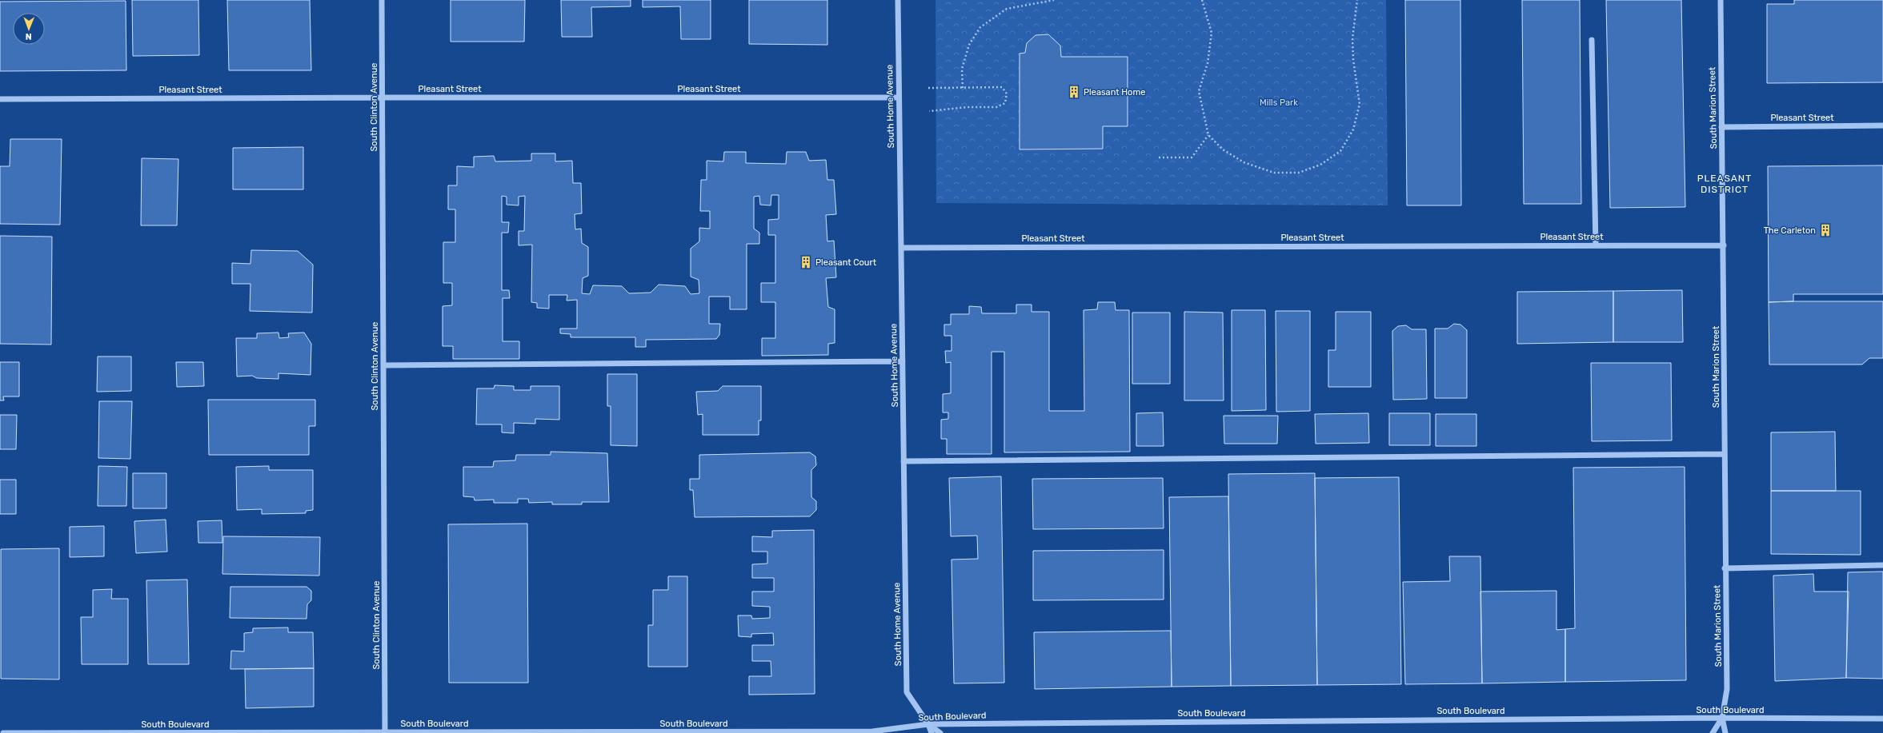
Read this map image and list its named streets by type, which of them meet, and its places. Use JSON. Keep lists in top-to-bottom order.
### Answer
{
  "streets": {
    "street": [
      "Pleasant Street",
      "South Home Avenue",
      "South Clinton Avenue",
      "South Marion Street",
      "South Boulevard"
    ]
  },
  "crossings": [
    ["Pleasant Street", "South Home Avenue"],
    ["Pleasant Street", "South Clinton Avenue"],
    ["Pleasant Street", "South Marion Street"],
    ["South Home Avenue", "South Boulevard"],
    ["South Clinton Avenue", "South Boulevard"],
    ["South Marion Street", "South Boulevard"]
  ],
  "districts": ["PLEASANT DISTRICT"],
  "parks": ["Mills Park"],
  "places": {
    "building": ["Pleasant Home", "The Carleton", "Pleasant Court"]
  },
  "north": "bottom"
}
